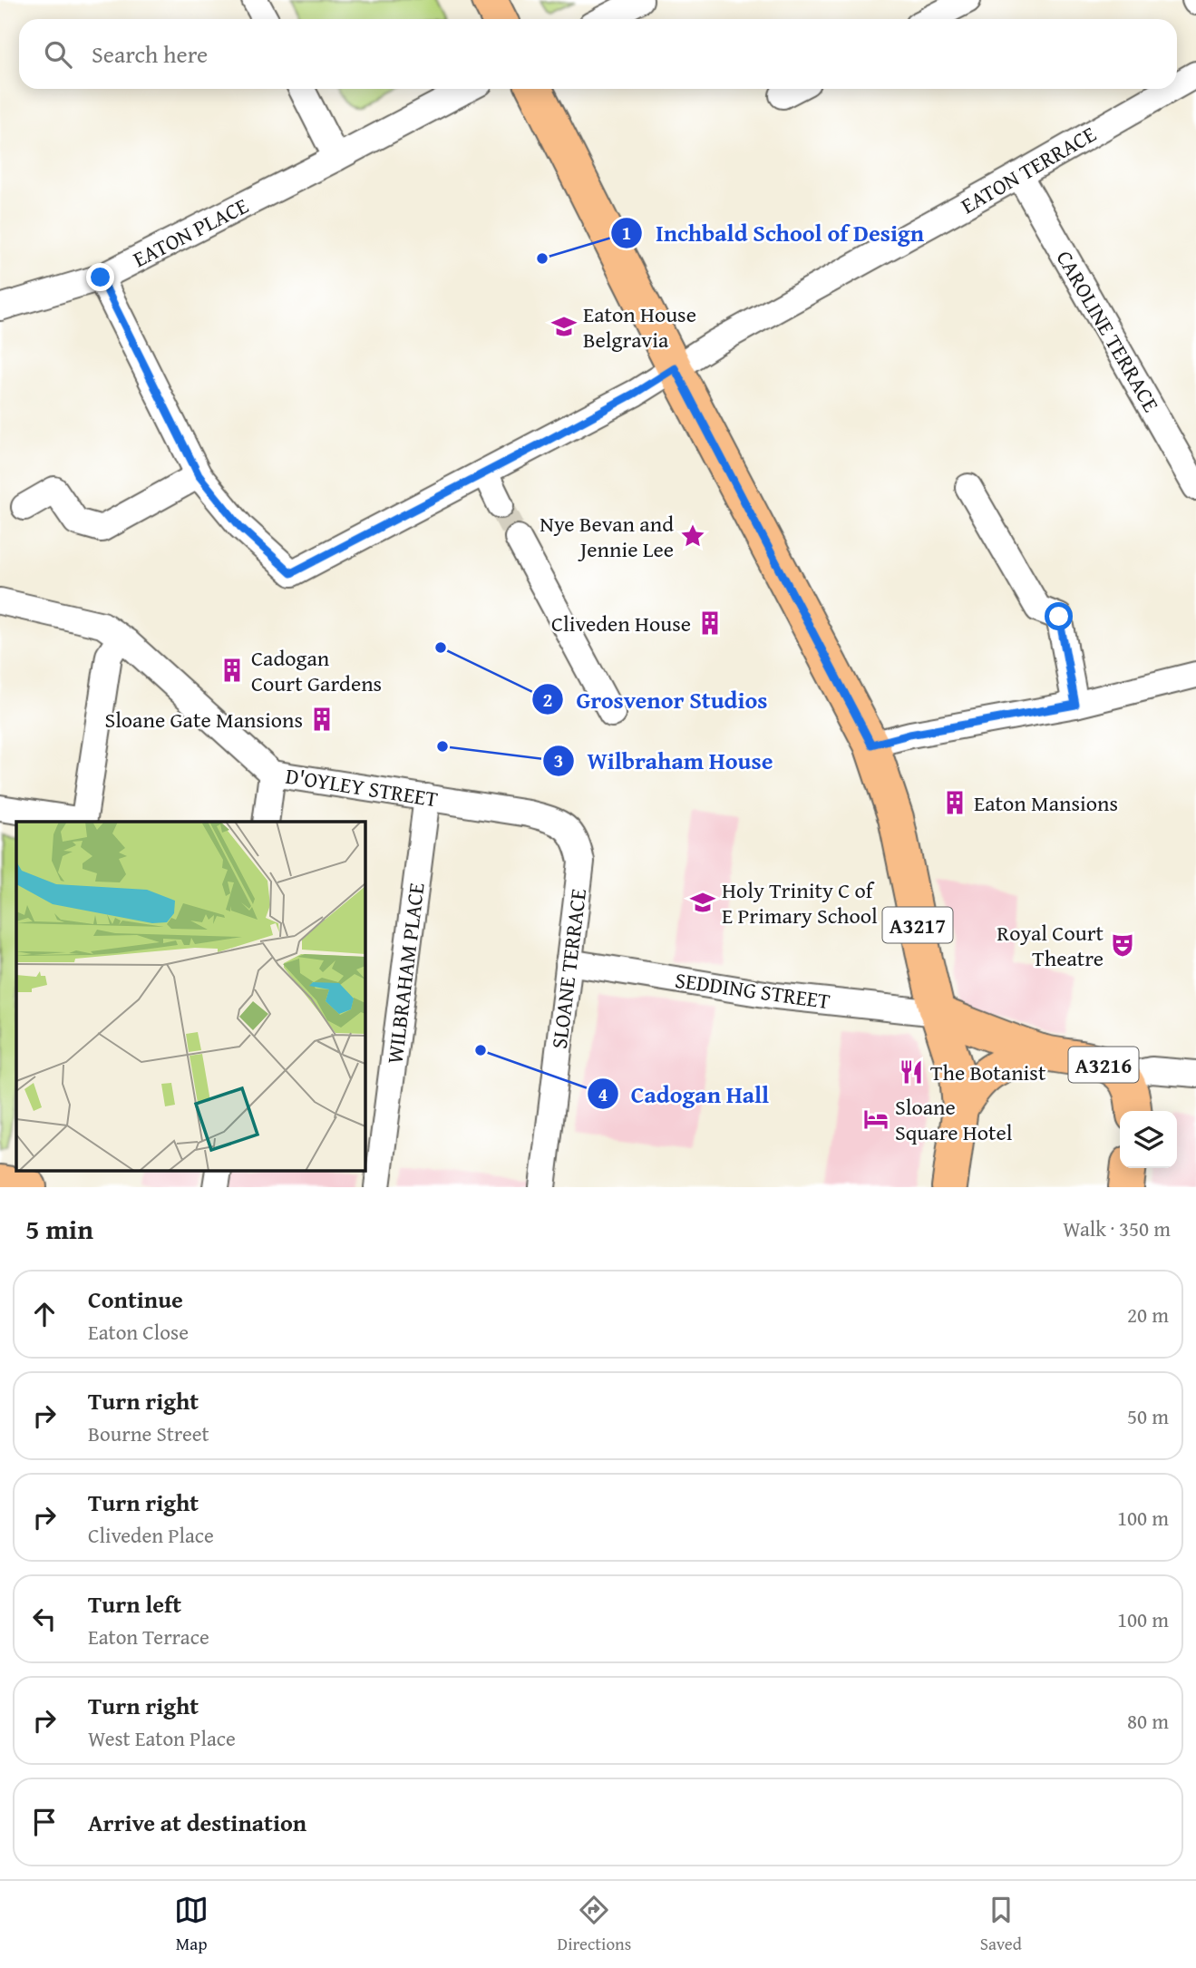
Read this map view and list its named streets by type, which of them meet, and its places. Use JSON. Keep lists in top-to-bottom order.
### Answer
{
  "streets": {
    "main road": ["A3217", "A3216"],
    "street": [
      "EATON TERRACE",
      "EATON PLACE",
      "CAROLINE TERRACE",
      "D'OYLEY STREET",
      "SLOANE TERRACE",
      "WILBRAHAM PLACE",
      "SEDDING STREET"
    ]
  },
  "crossings": [
    ["EATON TERRACE", "CAROLINE TERRACE"],
    ["EATON TERRACE", "A3217"],
    ["D'OYLEY STREET", "SLOANE TERRACE"],
    ["D'OYLEY STREET", "WILBRAHAM PLACE"],
    ["A3217", "SEDDING STREET"],
    ["A3217", "A3216"],
    ["SLOANE TERRACE", "SEDDING STREET"]
  ],
  "places": {
    "other": [
      "Inchbald School of Design",
      "Grosvenor Studios",
      "Wilbraham House",
      "Cadogan Hall"
    ],
    "school or university": ["Eaton House Belgravia", "Holy Trinity C of E Primary School"],
    "place": ["Nye Bevan and Jennie Lee"],
    "building": [
      "Cliveden House",
      "Cadogan Court Gardens",
      "Sloane Gate Mansions",
      "Eaton Mansions"
    ],
    "theatre": ["Royal Court Theatre"],
    "restaurant": ["The Botanist"],
    "hotel": ["Sloane Square Hotel"]
  },
  "page": {
    "search": "Search here",
    "heading": ["5 min", "Walk · 350 m"],
    "list": [
      ["Continue", "Eaton Close", "20 m"],
      ["Turn right", "Bourne Street", "50 m"],
      ["Turn right", "Cliveden Place", "100 m"],
      ["Turn left", "Eaton Terrace", "100 m"],
      ["Turn right", "West Eaton Place", "80 m"],
      "Arrive at destination"
    ],
    "nav": ["Map", "Directions", "Saved"]
  }
}
